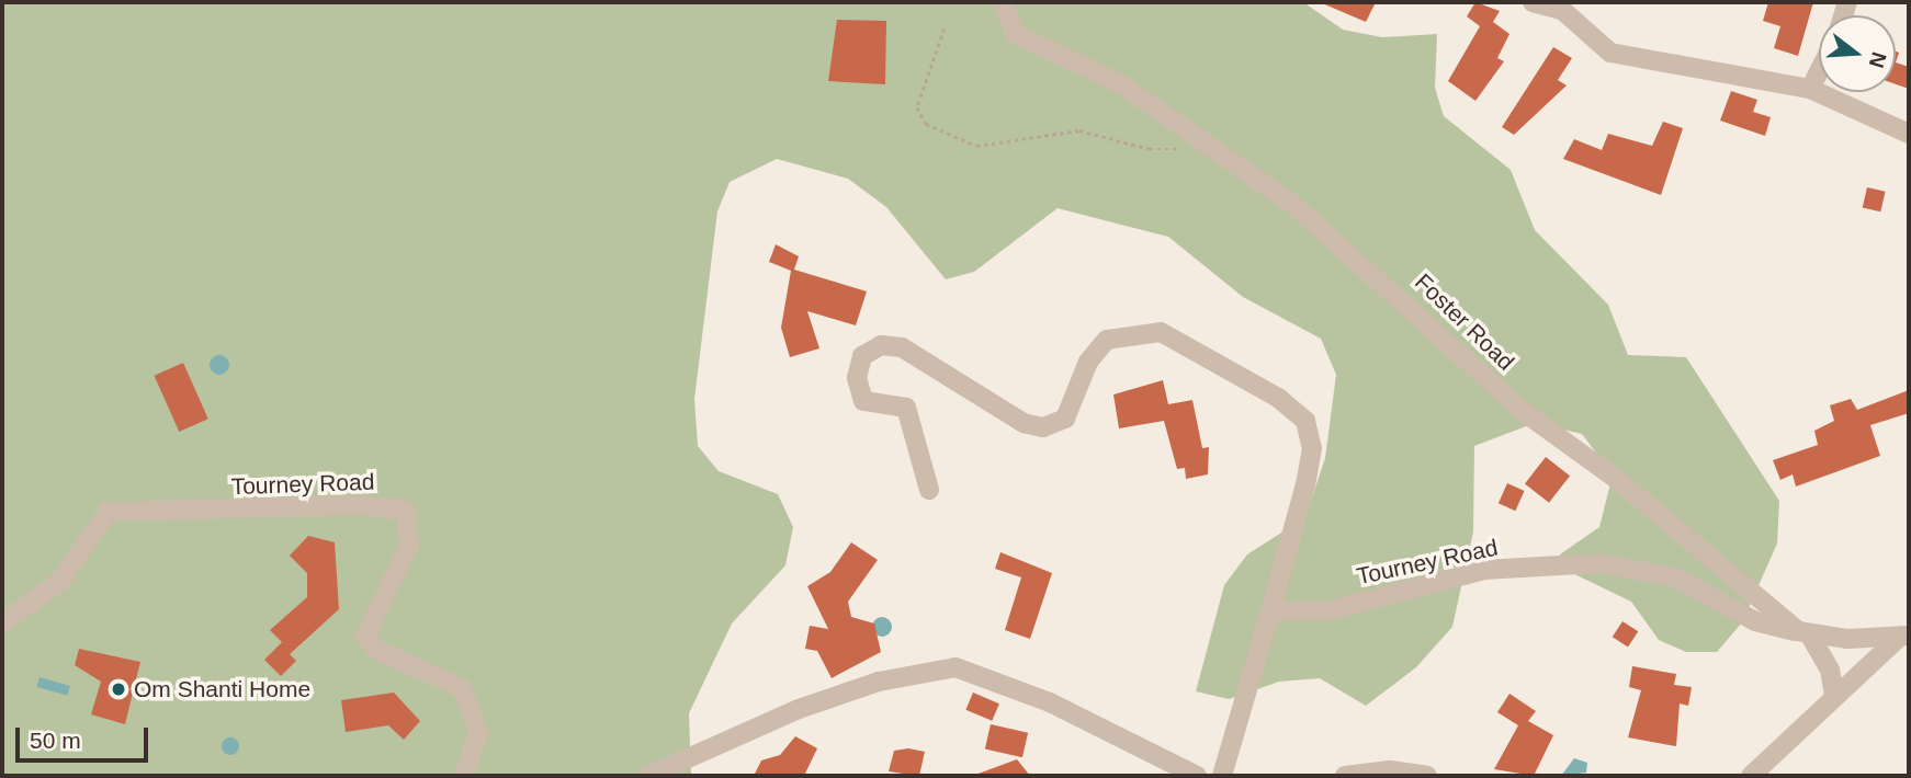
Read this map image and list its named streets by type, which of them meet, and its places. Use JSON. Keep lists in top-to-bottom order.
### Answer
{
  "streets": {
    "street": ["Foster Road", "Tourney Road"]
  },
  "crossings": [
    ["Foster Road", "Tourney Road"]
  ],
  "places": ["Om Shanti Home"],
  "scale_bar": "50 m",
  "north": "right"
}
